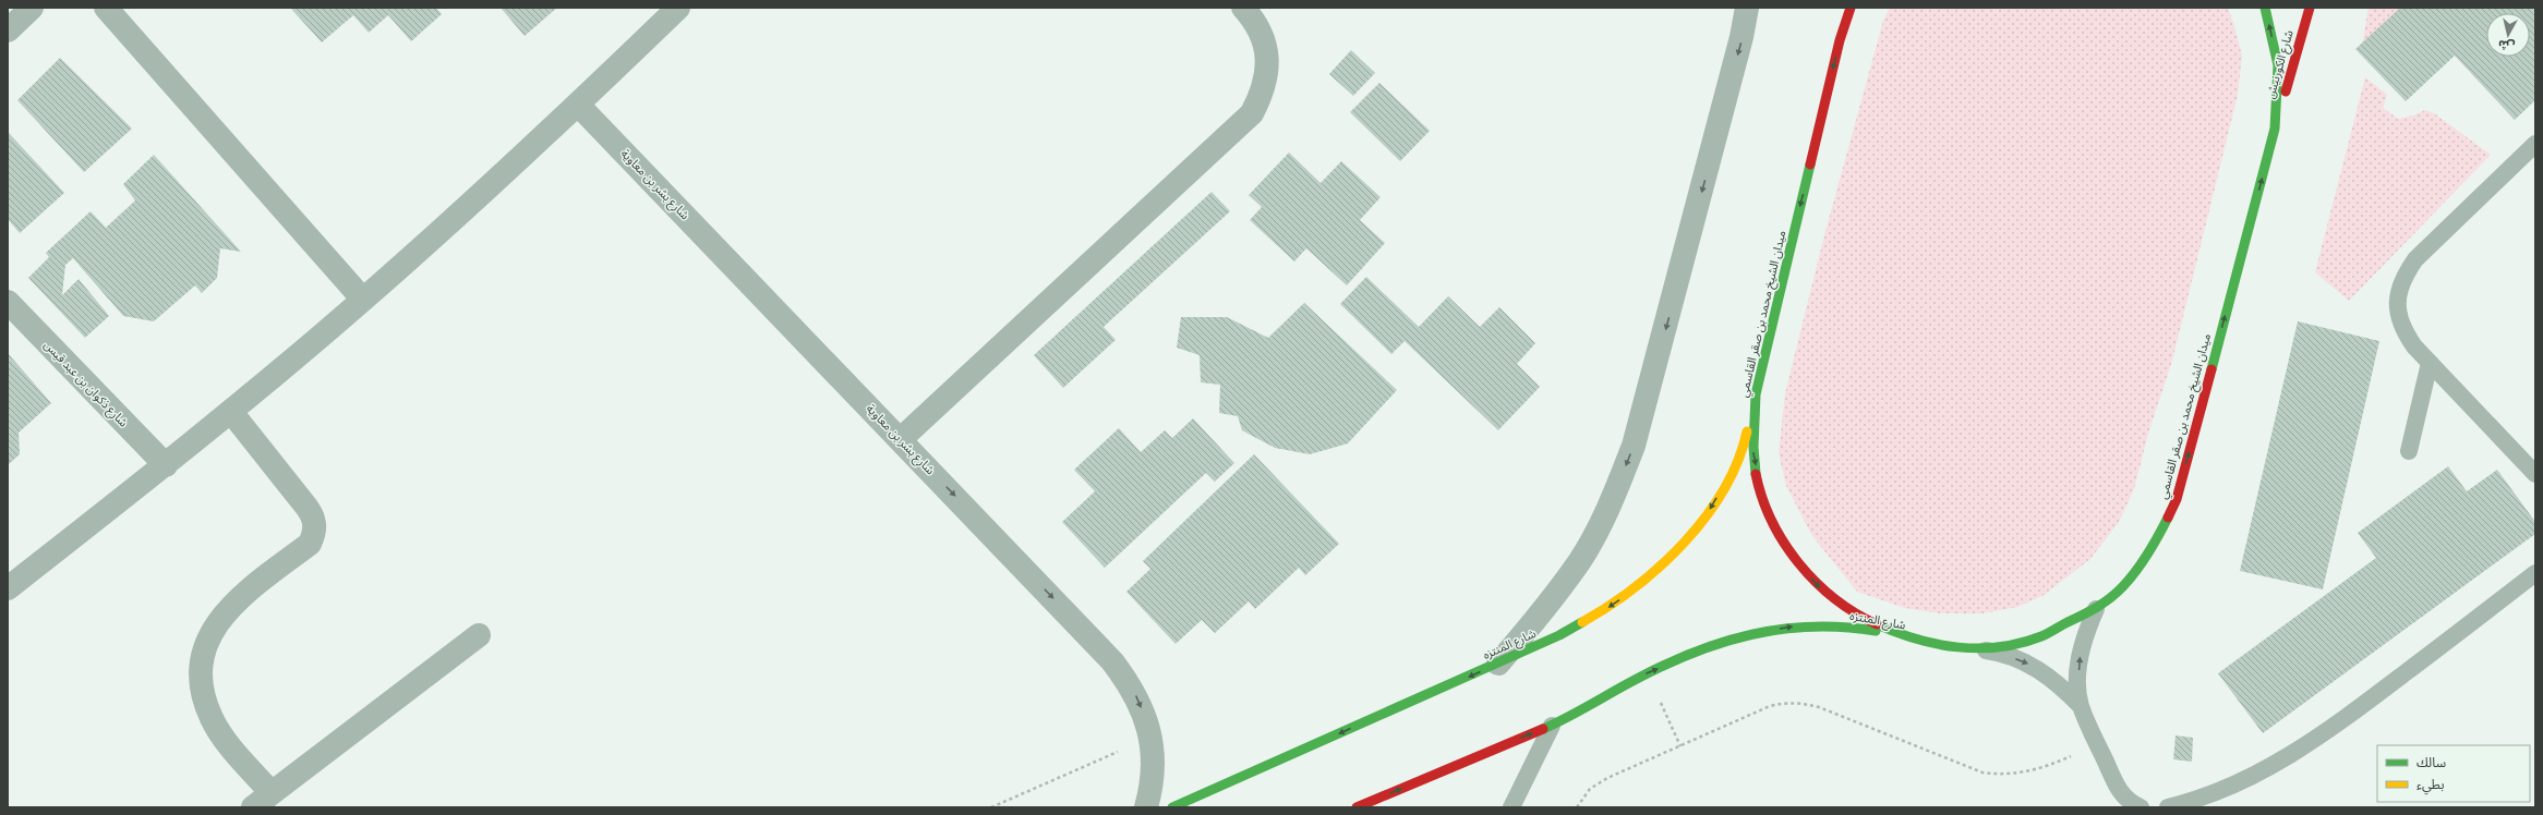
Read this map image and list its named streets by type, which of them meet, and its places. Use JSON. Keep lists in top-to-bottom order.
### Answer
{
  "streets": {
    "main road": ["شارع الكورنيش", "ميدان الشيخ محمد بن صقر القاسمي", "شارع المنتزه"],
    "street": ["شارع بشر بن معاوية", "شارع ذكوان بن عبد قيس"]
  },
  "crossings": [
    ["شارع الكورنيش", "ميدان الشيخ محمد بن صقر القاسمي"],
    ["ميدان الشيخ محمد بن صقر القاسمي", "شارع المنتزه"]
  ],
  "one_way": ["شارع بشر بن معاوية"],
  "legend": ["سالك", "بطيء"],
  "north": "bottom"
}
